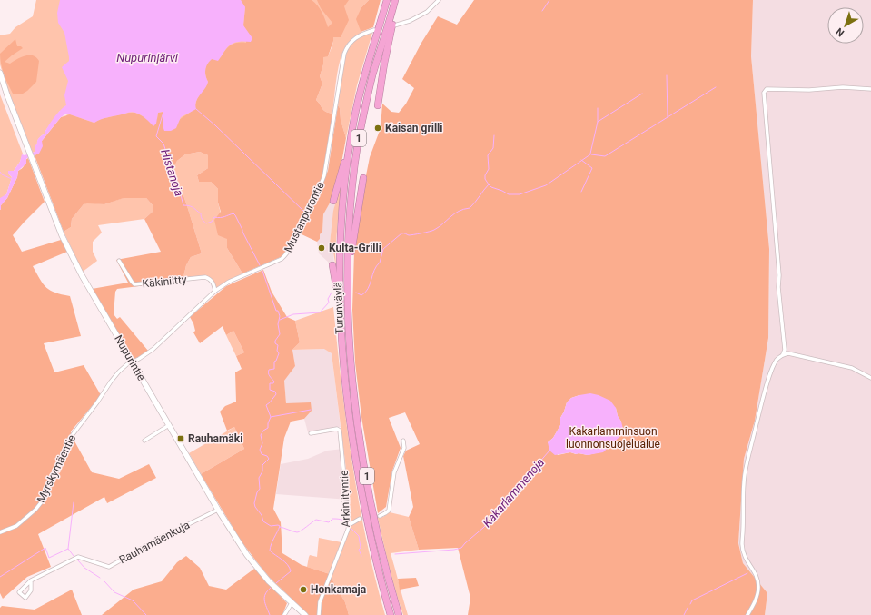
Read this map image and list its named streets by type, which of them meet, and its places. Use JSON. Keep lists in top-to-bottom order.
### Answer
{
  "streets": {
    "highway": ["1", "Turunväylä"],
    "main road": ["Nupurintie"],
    "street": [
      "Mustanpurontie",
      "Käkiniitty",
      "Myrskymäentie",
      "Arkiniityntie",
      "Rauhamäenkuja"
    ]
  },
  "crossings": [
    ["Mustanpurontie", "Käkiniitty"],
    ["Mustanpurontie", "Nupurintie"],
    ["Mustanpurontie", "Myrskymäentie"],
    ["Nupurintie", "Myrskymäentie"],
    ["Nupurintie", "Rauhamäenkuja"]
  ],
  "water": ["Nupurinjärvi", "Histanoja", "Kakarlammenoja"],
  "parks": ["Kakarlamminsuon luonnonsuojelualue"],
  "places": {
    "other": ["Kaisan grilli", "Kulta-Grilli", "Honkamaja"],
    "transit": ["Rauhamäki"]
  },
  "north": "bottom left"
}
